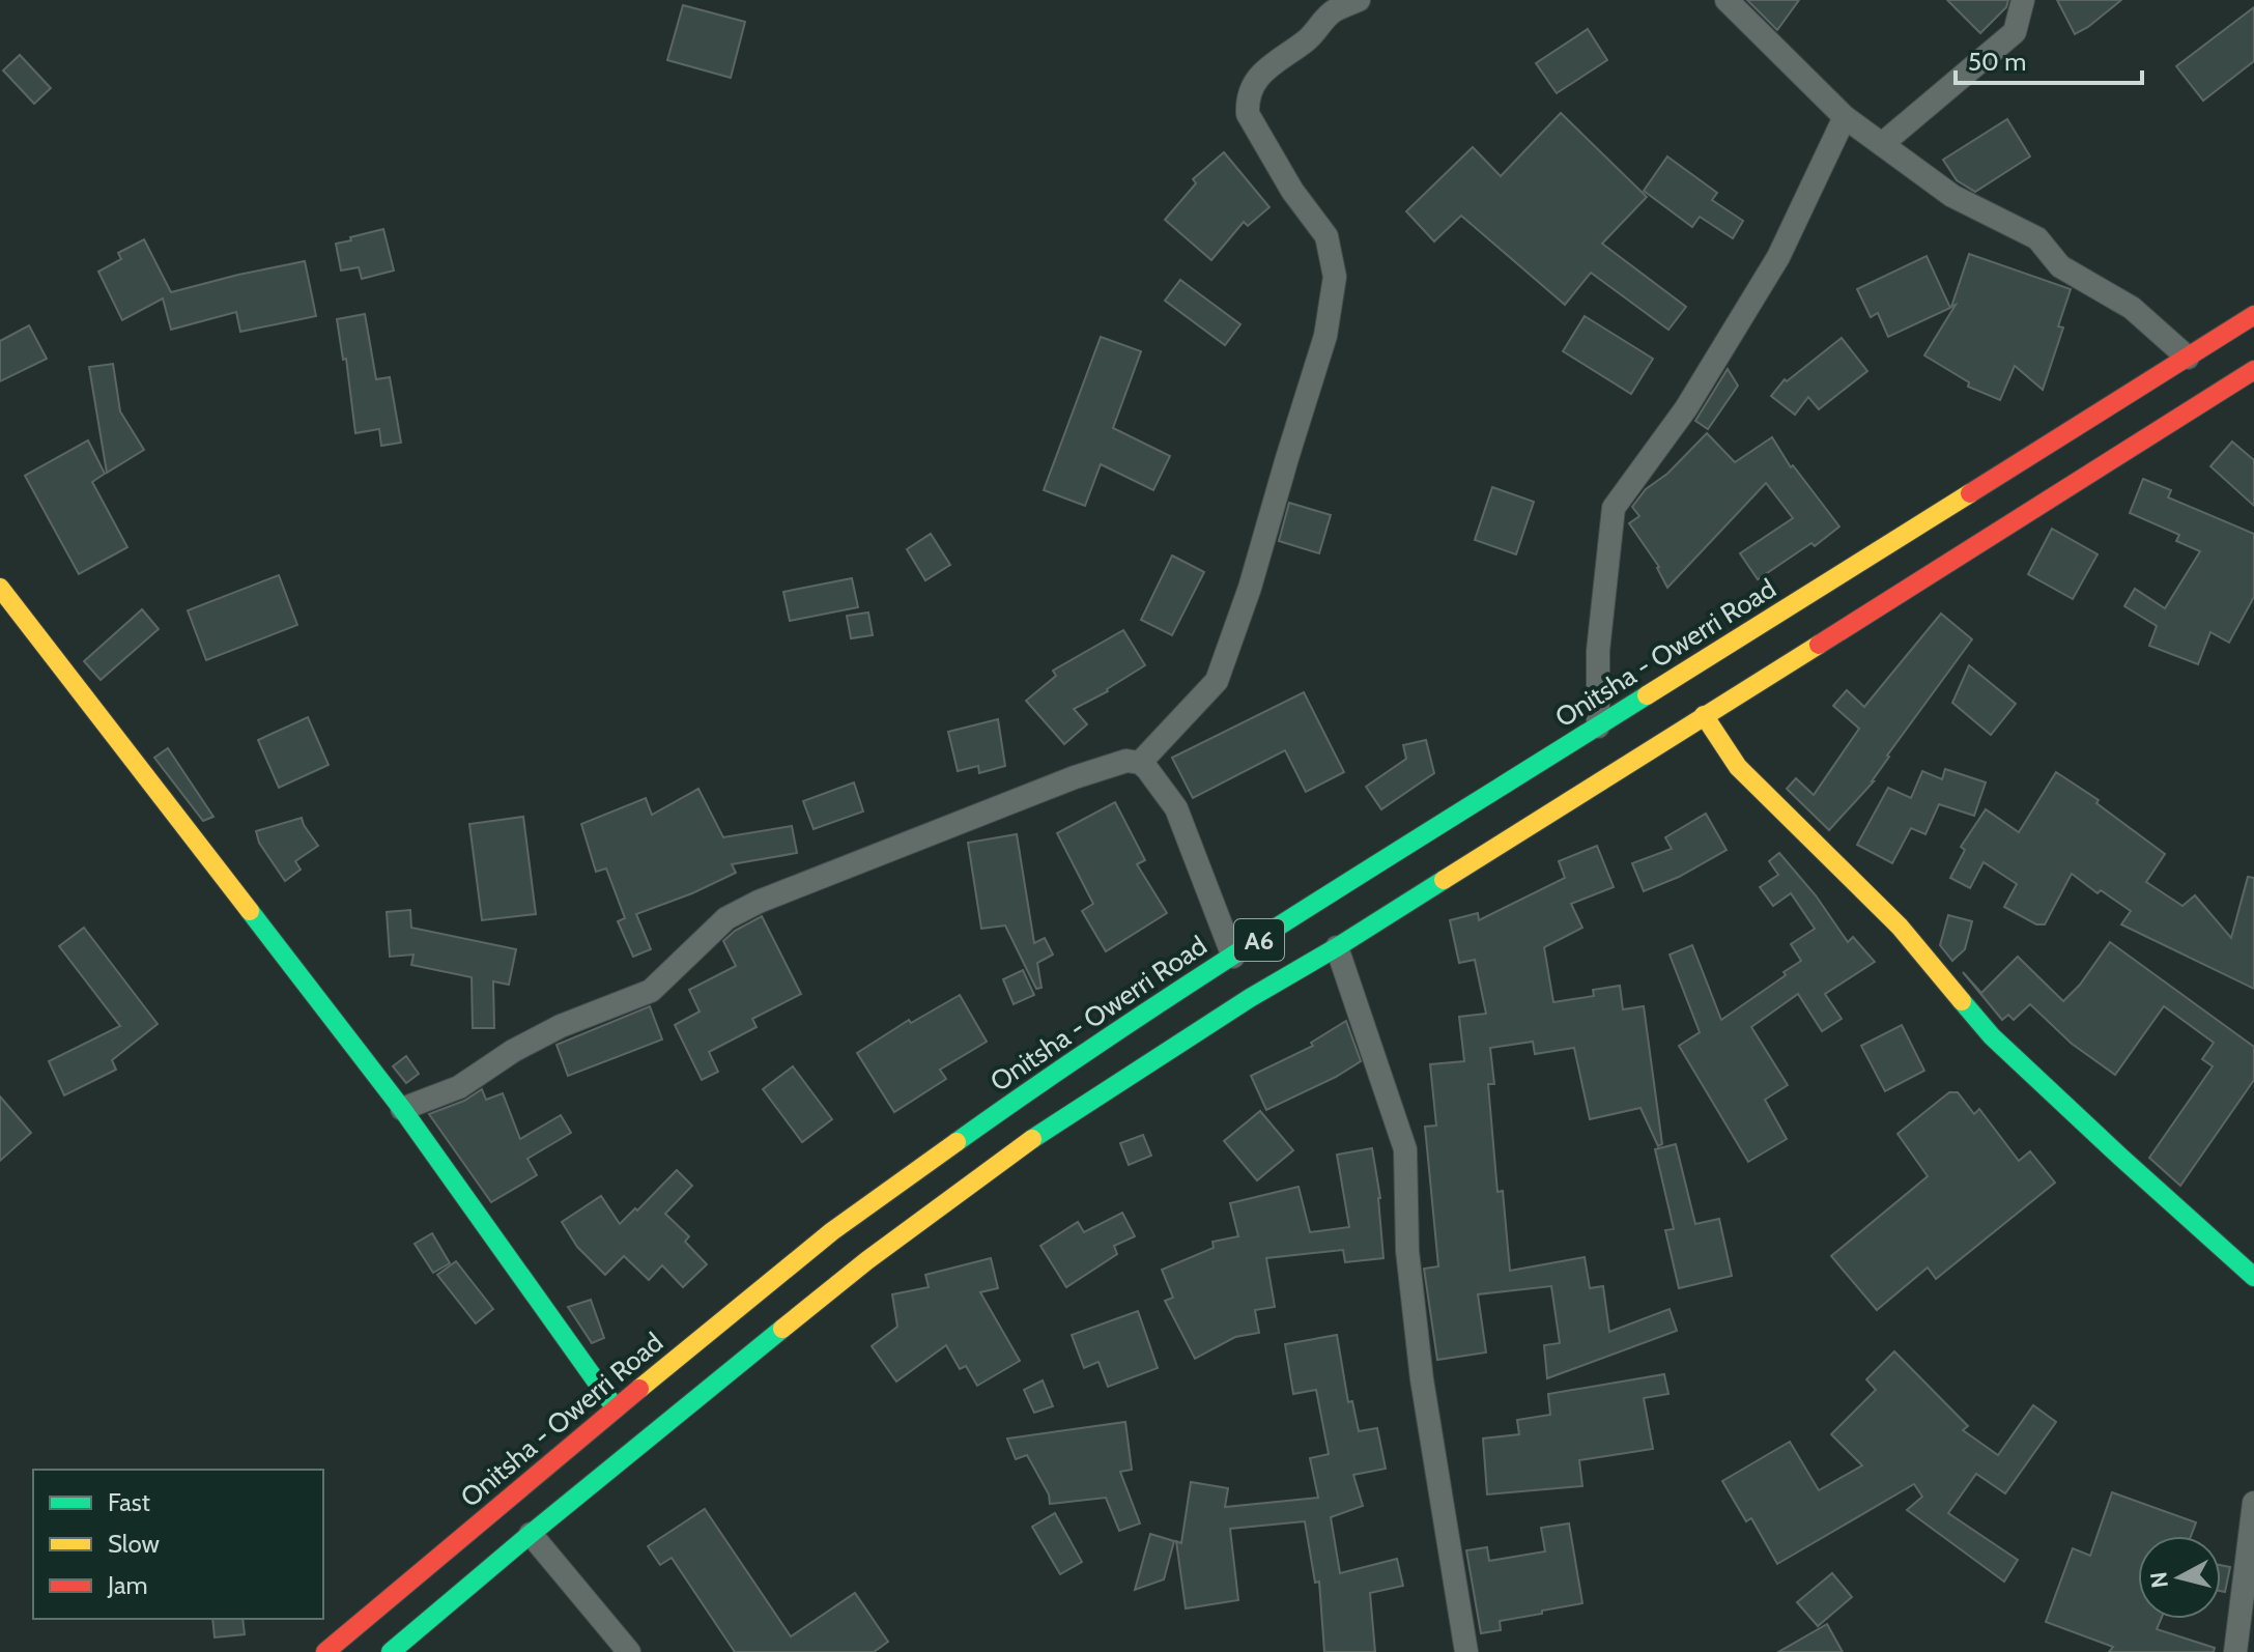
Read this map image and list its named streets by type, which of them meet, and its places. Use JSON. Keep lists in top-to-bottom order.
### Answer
{
  "streets": {
    "main road": ["Onitsha - Owerri Road", "A6"]
  },
  "legend": ["Fast", "Slow", "Jam"],
  "scale_bar": "50 m",
  "north": "left"
}
